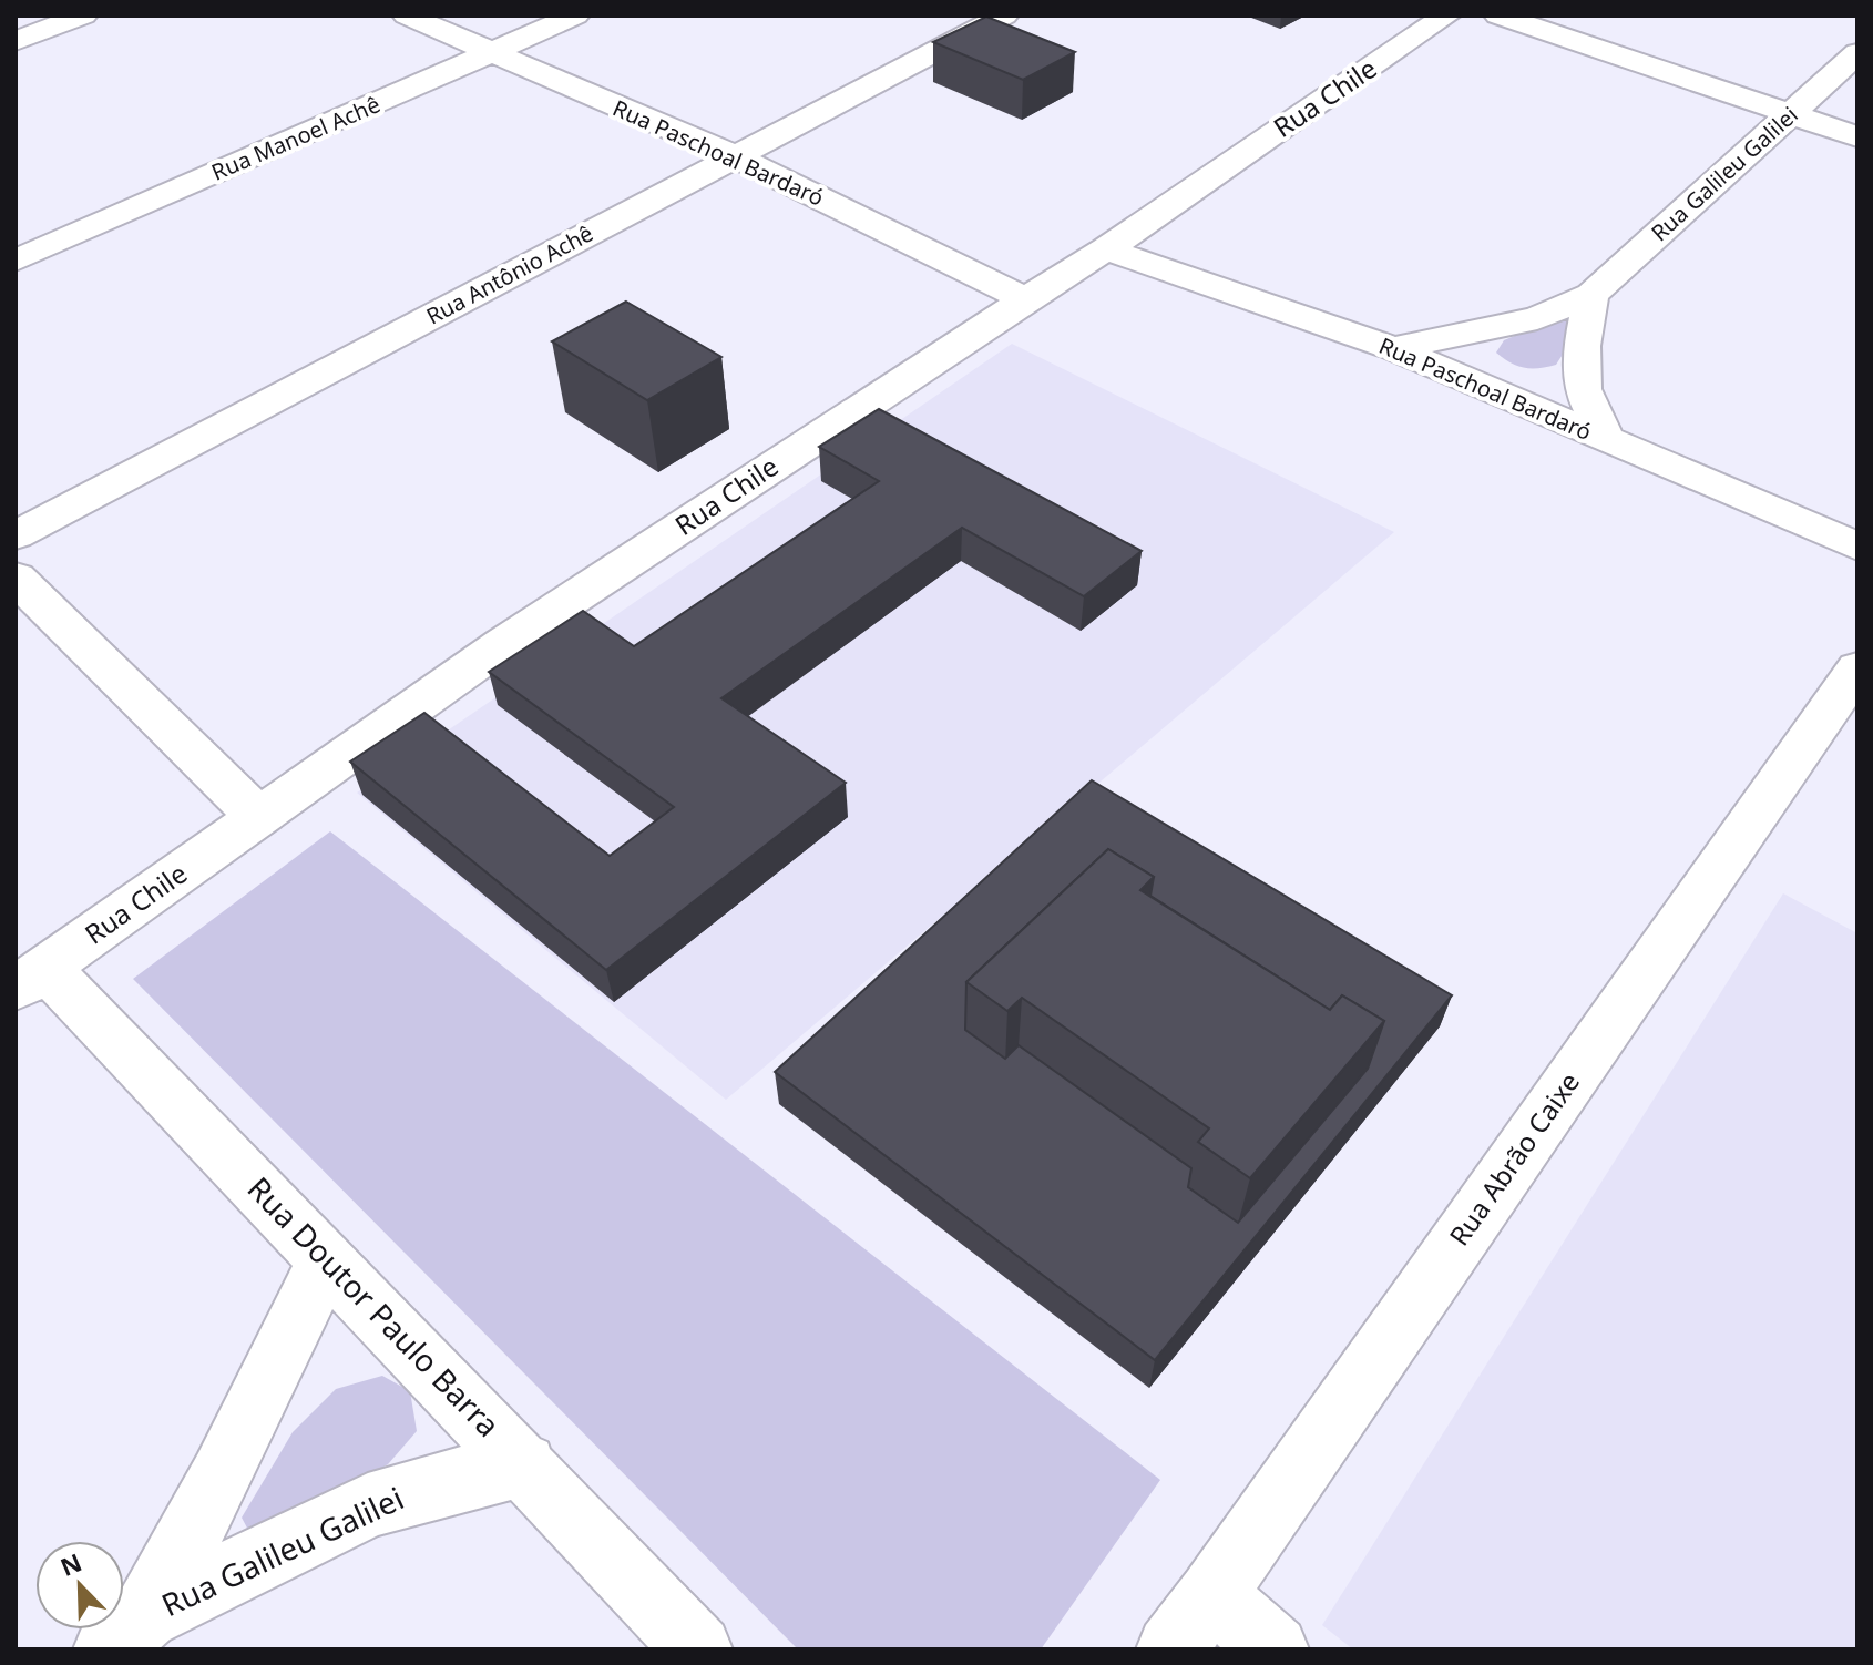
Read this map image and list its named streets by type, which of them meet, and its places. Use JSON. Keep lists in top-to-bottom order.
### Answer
{
  "streets": {
    "street": [
      "Rua Chile",
      "Rua Manoel Achê",
      "Rua Paschoal Bardaró",
      "Rua Galileu Galilei",
      "Rua Antônio Achê",
      "Rua Abrão Caixe",
      "Rua Doutor Paulo Barra"
    ]
  },
  "crossings": [
    ["Rua Chile", "Rua Paschoal Bardaró"],
    ["Rua Chile", "Rua Doutor Paulo Barra"],
    ["Rua Manoel Achê", "Rua Paschoal Bardaró"],
    ["Rua Paschoal Bardaró", "Rua Galileu Galilei"],
    ["Rua Paschoal Bardaró", "Rua Antônio Achê"],
    ["Rua Galileu Galilei", "Rua Doutor Paulo Barra"]
  ],
  "north": "top left"
}
